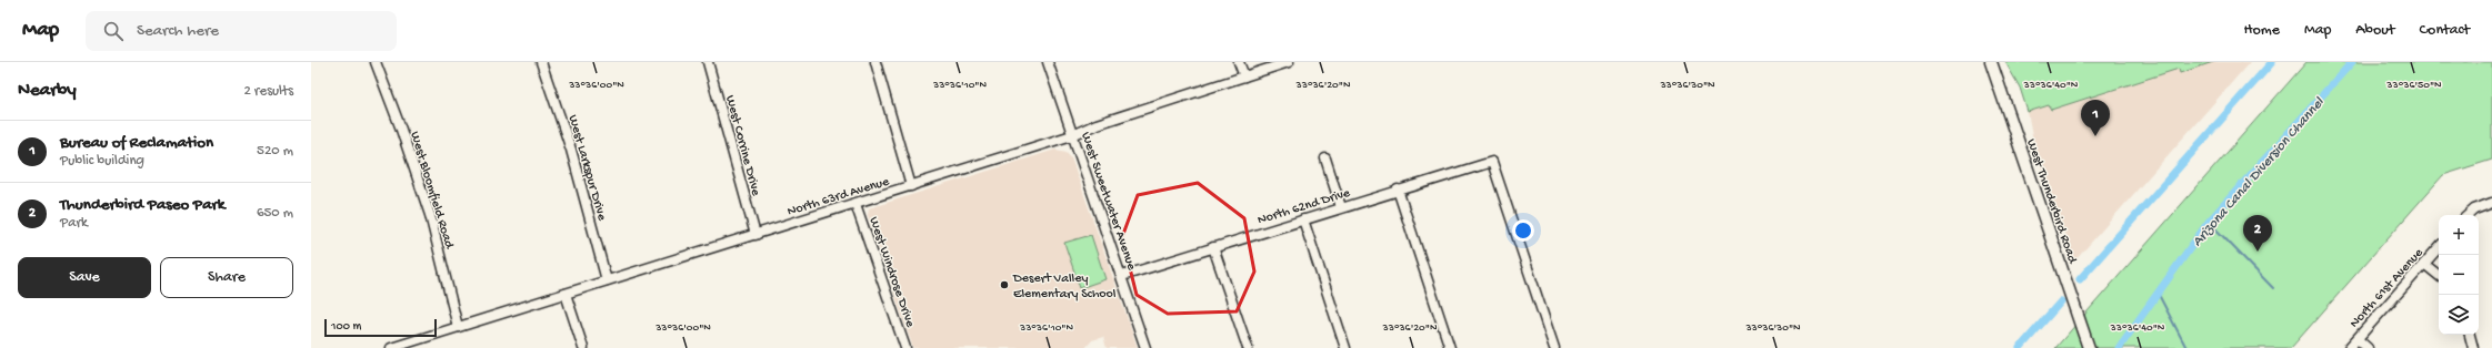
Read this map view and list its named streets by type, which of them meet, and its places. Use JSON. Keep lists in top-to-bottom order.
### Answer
{
  "streets": {
    "main road": ["West Thunderbird Road"],
    "street": [
      "West Corrine Drive",
      "West Larkspur Drive",
      "West Bloomfield Road",
      "North 63rd Avenue",
      "West Sweetwater Avenue",
      "North 62nd Drive",
      "West Windrose Drive",
      "North 61st Avenue"
    ]
  },
  "crossings": [
    ["West Corrine Drive", "North 63rd Avenue"],
    ["West Larkspur Drive", "North 63rd Avenue"],
    ["West Bloomfield Road", "North 63rd Avenue"],
    ["North 63rd Avenue", "West Sweetwater Avenue"],
    ["North 63rd Avenue", "West Windrose Drive"],
    ["West Sweetwater Avenue", "North 62nd Drive"]
  ],
  "water": ["Arizona Canal Diversion Channel"],
  "places": ["Desert Valley Elementary School"],
  "scale_bar": "100 m",
  "page": {
    "header": "Map",
    "search": "Search here",
    "nav": [
      "Home",
      "Map",
      "About",
      "Contact"
    ],
    "heading": ["Nearby", "2 results"],
    "pins": ["1", "2"],
    "list": [
      {
        "mark": "1",
        "name": "Bureau of Reclamation",
        "note": "Public building",
        "value": "520 m"
      },
      {
        "mark": "2",
        "name": "Thunderbird Paseo Park",
        "note": "Park",
        "value": "650 m"
      }
    ],
    "map_buttons": ["+", "−"],
    "buttons": ["Save", "Share"],
    "scale": "100 m"
  },
  "coordinates": [
    "33°36'00\"N",
    "33°36'10\"N",
    "33°36'20\"N",
    "33°36'30\"N",
    "33°36'40\"N",
    "33°36'50\"N"
  ]
}
